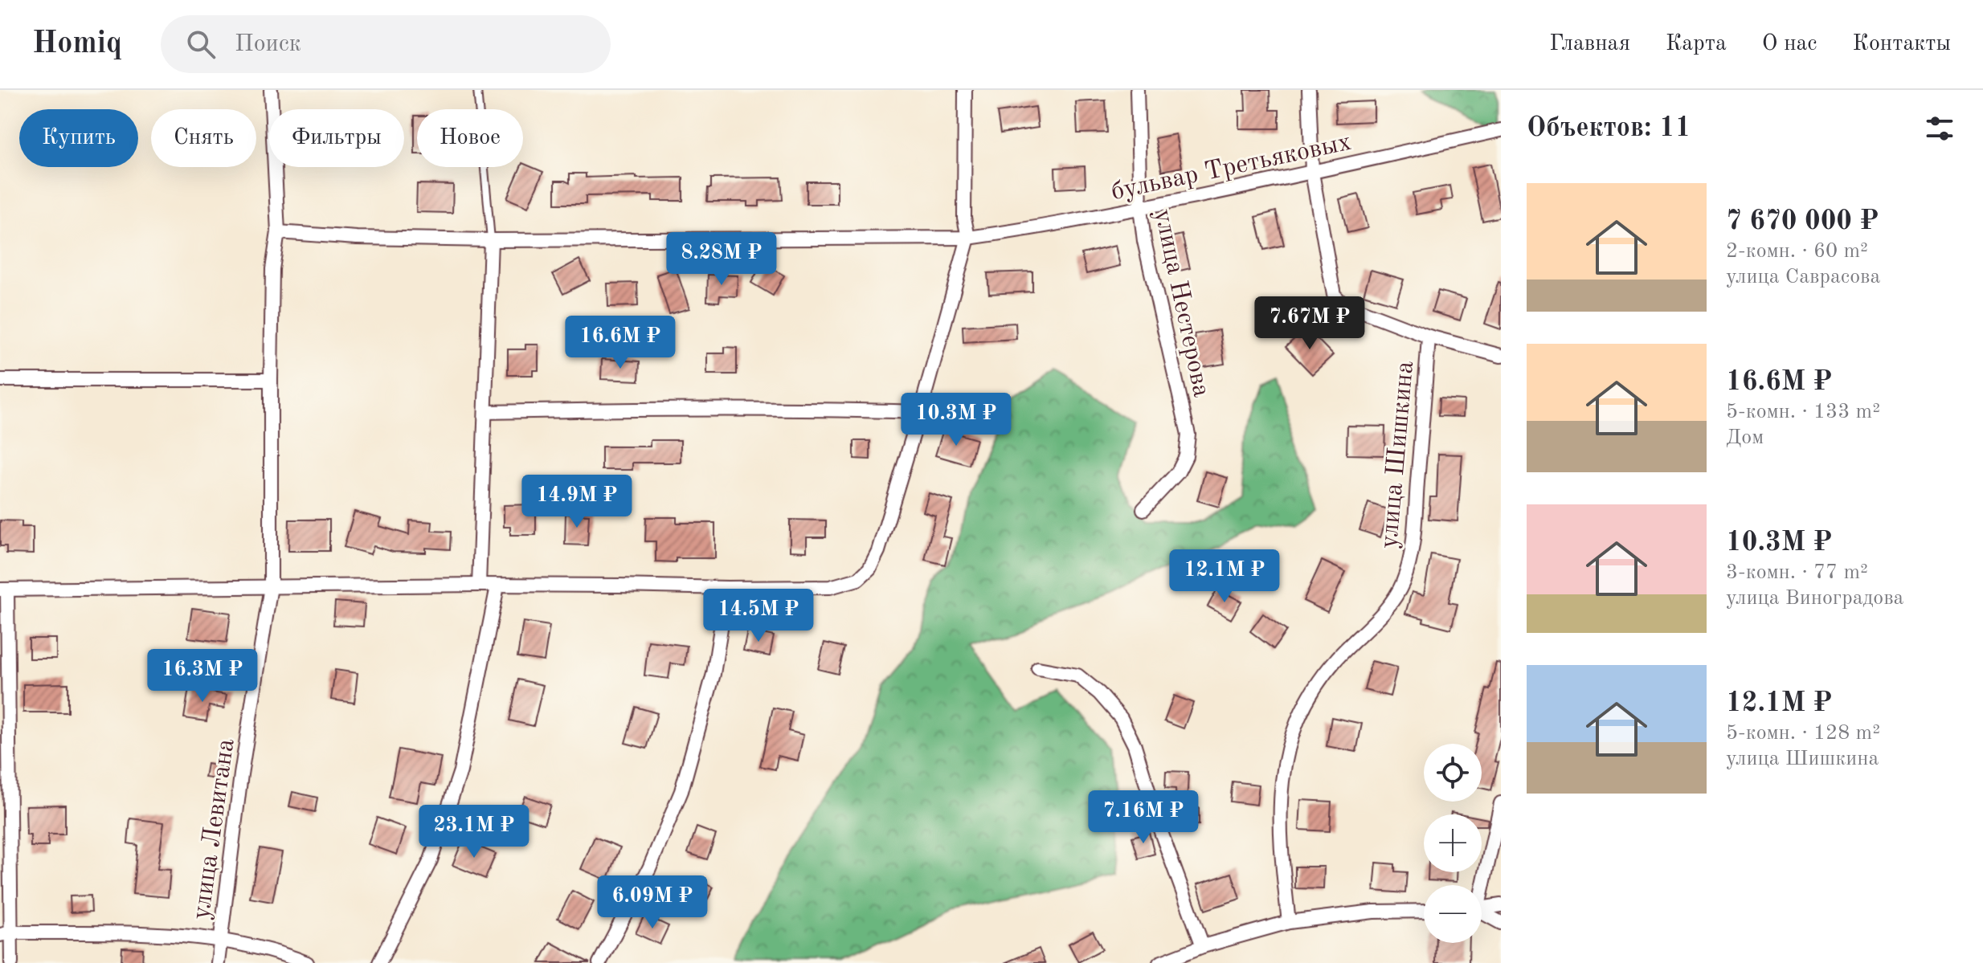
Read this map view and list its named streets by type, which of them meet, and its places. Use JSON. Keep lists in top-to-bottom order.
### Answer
{
  "streets": {
    "street": [
      "бульвар Третьяковых",
      "улица Нестерова",
      "улица Шишкина",
      "улица Левитана"
    ]
  },
  "crossings": [
    ["бульвар Третьяковых", "улица Нестерова"],
    ["бульвар Третьяковых", "улица Левитана"]
  ],
  "page": {
    "header": "Homiq",
    "search": "Поиск",
    "nav": [
      "Главная",
      "Карта",
      "О нас",
      "Контакты"
    ],
    "heading": "Объектов: 11",
    "chip": [
      "Купить",
      "Снять",
      "Фильтры",
      "Новое"
    ],
    "list": [
      {
        "name": "7 670 000 ₽",
        "note": "2-комн. · 60 m² · улица Саврасова"
      },
      {
        "name": "16.6M ₽",
        "note": "5-комн. · 133 m² · Дом"
      },
      {
        "name": "10.3M ₽",
        "note": "3-комн. · 77 m² · улица Виноградова"
      },
      {
        "name": "12.1M ₽",
        "note": "5-комн. · 128 m² · улица Шишкина"
      }
    ],
    "price": [
      "8.28M ₽",
      "7.67M ₽",
      "16.6M ₽",
      "10.3M ₽",
      "14.9M ₽",
      "12.1M ₽",
      "14.5M ₽",
      "16.3M ₽",
      "7.16M ₽",
      "23.1M ₽",
      "6.09M ₽"
    ],
    "map_buttons": ["+", "−"]
  }
}
